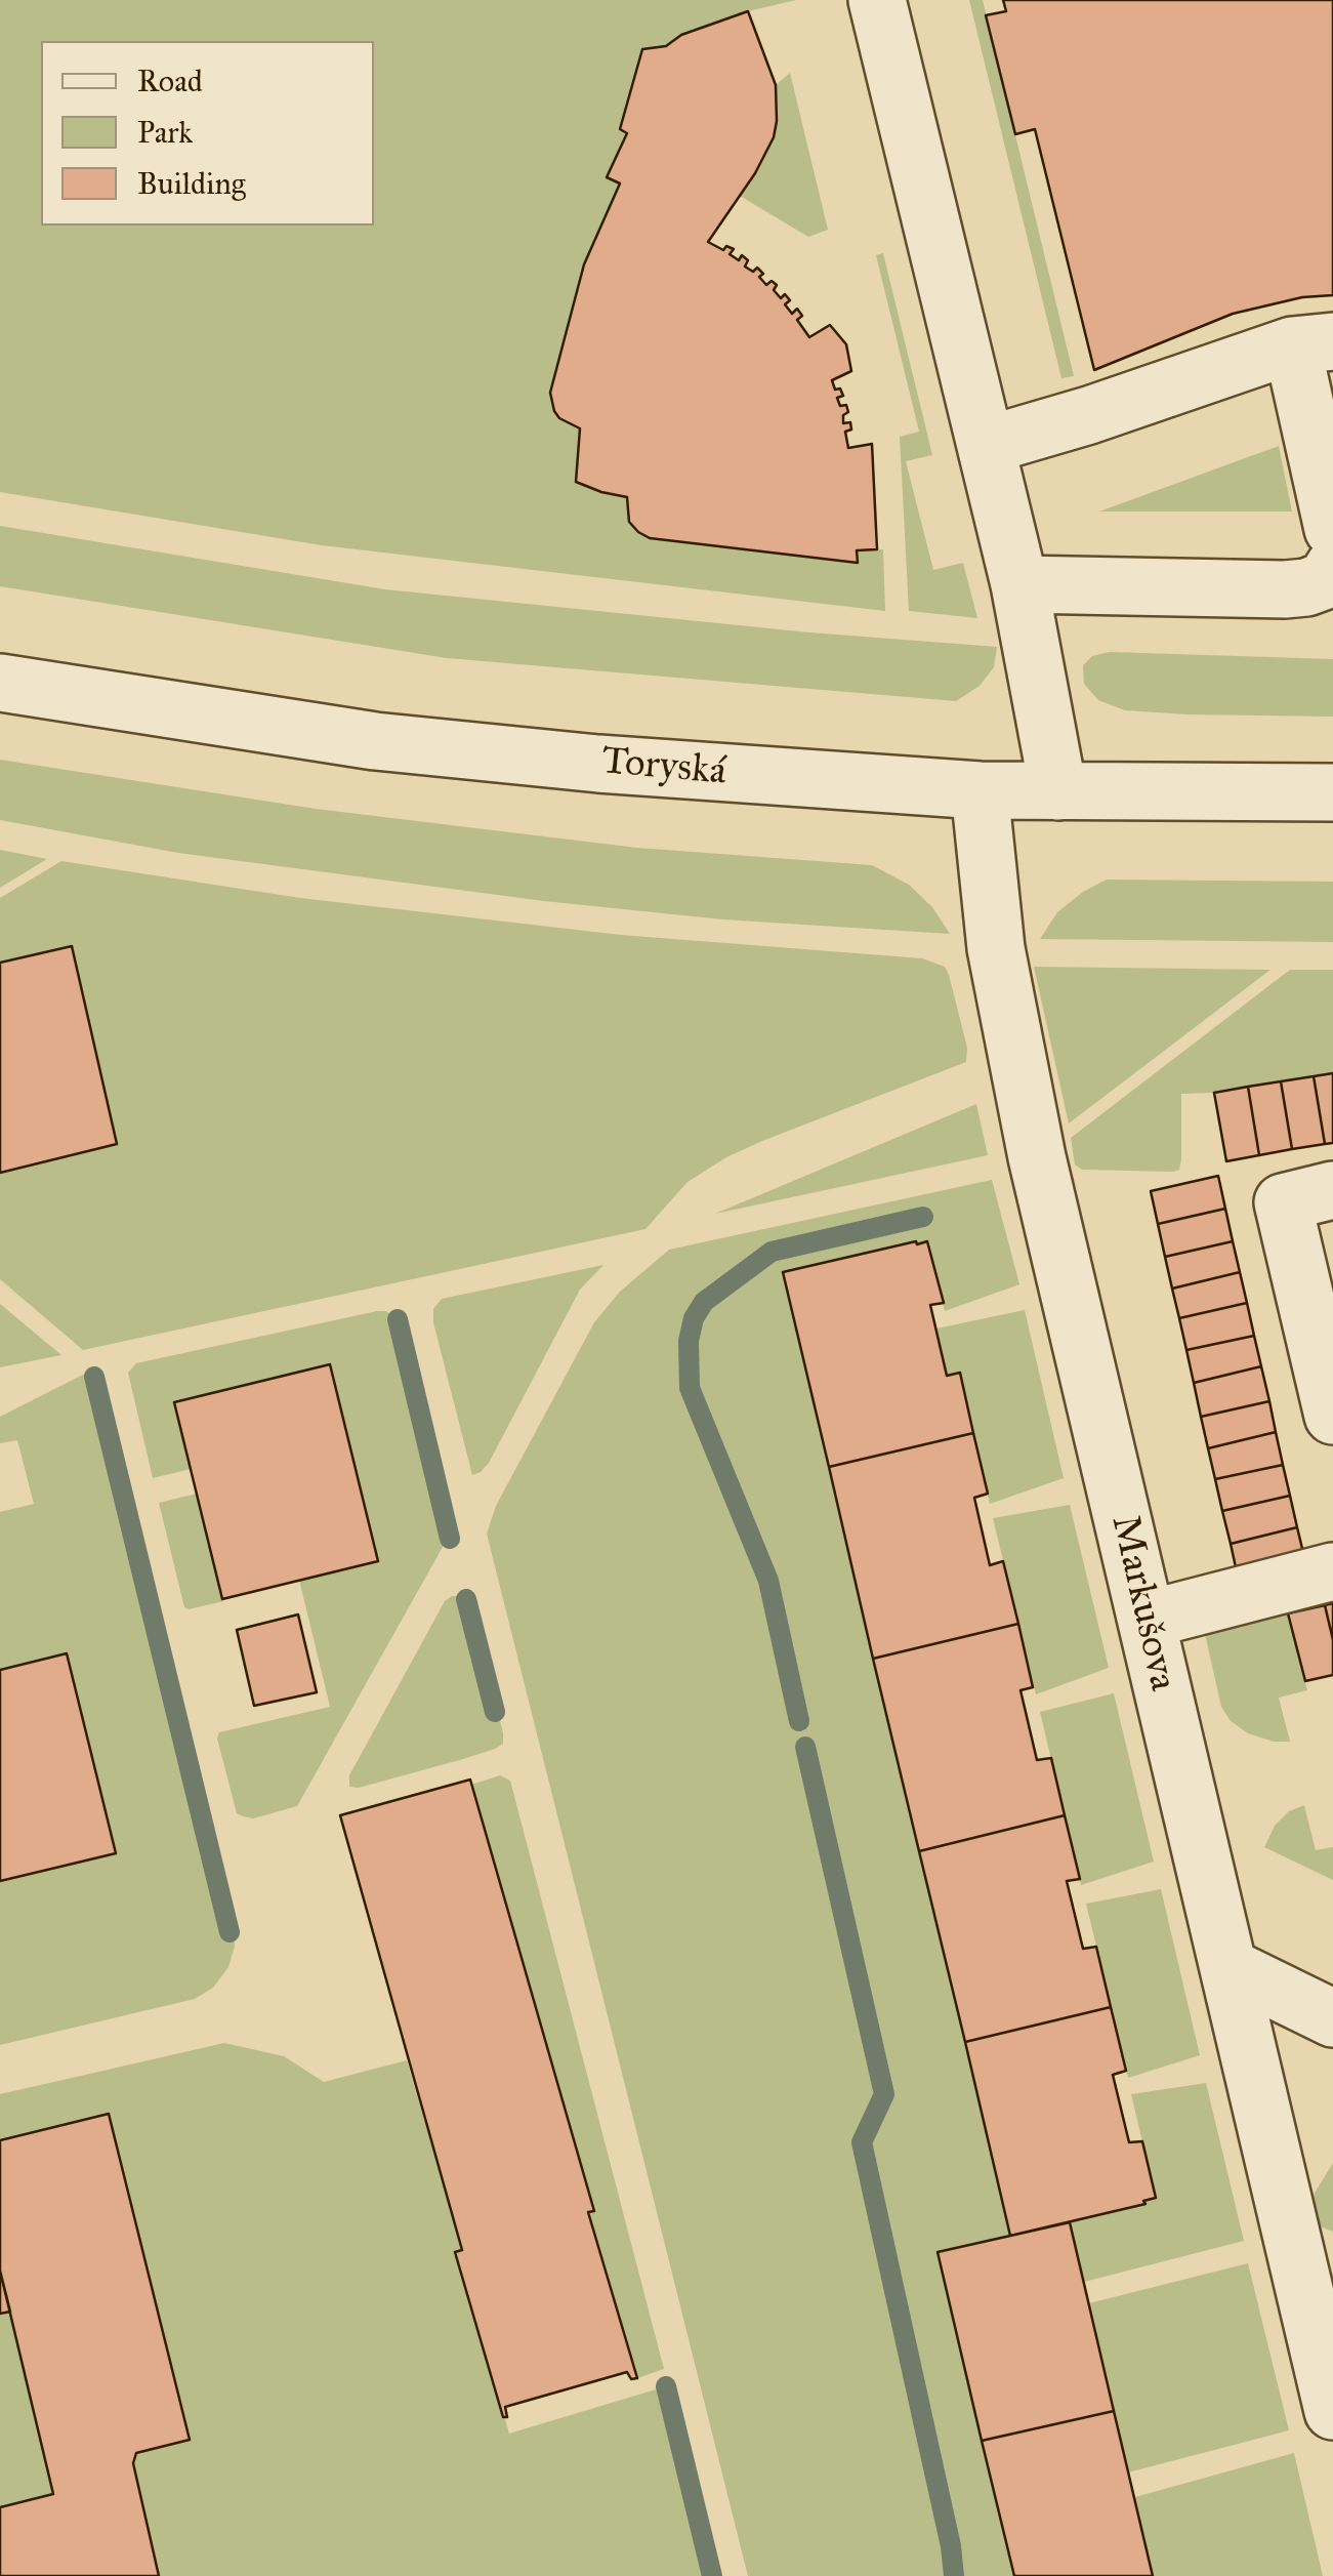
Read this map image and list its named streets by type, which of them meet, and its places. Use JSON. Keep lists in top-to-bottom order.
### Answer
{
  "streets": {
    "street": ["Toryská", "Markušova"]
  },
  "crossings": [
    ["Toryská", "Markušova"]
  ],
  "legend": ["Road", "Park", "Building"]
}
